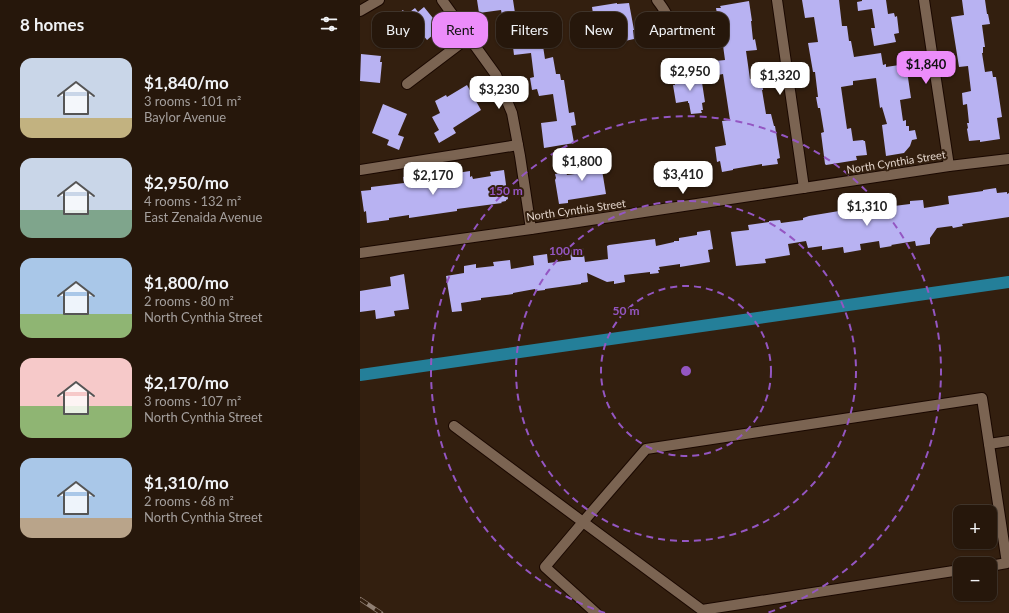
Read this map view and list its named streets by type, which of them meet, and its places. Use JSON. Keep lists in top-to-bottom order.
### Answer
{
  "streets": {
    "street": ["North Cynthia Street"]
  },
  "page": {
    "heading": "8 homes",
    "chip": [
      "Buy",
      "Rent",
      "Filters",
      "New",
      "Apartment"
    ],
    "list": [
      {
        "name": "$1,840/mo",
        "note": "3 rooms · 101 m² · Baylor Avenue"
      },
      {
        "name": "$2,950/mo",
        "note": "4 rooms · 132 m² · East Zenaida Avenue"
      },
      {
        "name": "$1,800/mo",
        "note": "2 rooms · 80 m² · North Cynthia Street"
      },
      {
        "name": "$2,170/mo",
        "note": "3 rooms · 107 m² · North Cynthia Street"
      },
      {
        "name": "$1,310/mo",
        "note": "2 rooms · 68 m² · North Cynthia Street"
      }
    ],
    "price": [
      "$1,840",
      "$2,950",
      "$1,320",
      "$3,230",
      "$1,800",
      "$3,410",
      "$2,170",
      "$1,310"
    ],
    "map_buttons": ["+", "−"]
  },
  "rings": ["150 m", "100 m", "50 m"]
}
